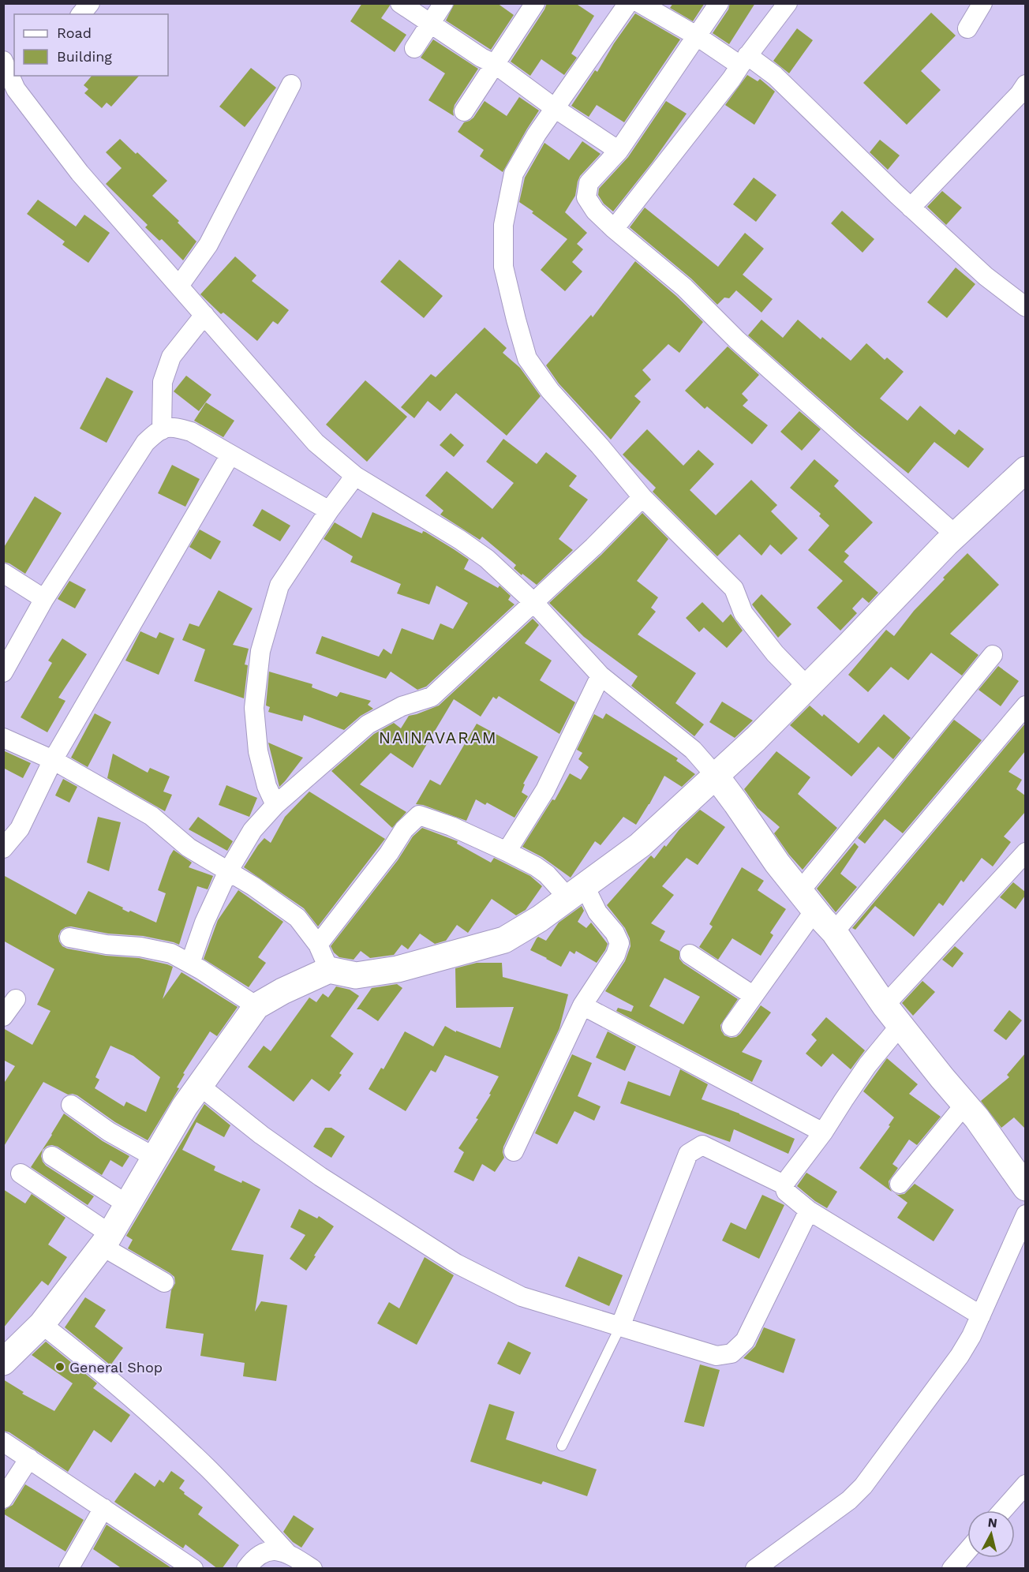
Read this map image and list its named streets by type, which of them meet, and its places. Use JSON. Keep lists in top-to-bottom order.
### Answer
{
  "districts": ["NAINAVARAM"],
  "places": ["General Shop"],
  "legend": ["Road", "Building"],
  "north": "top"
}
